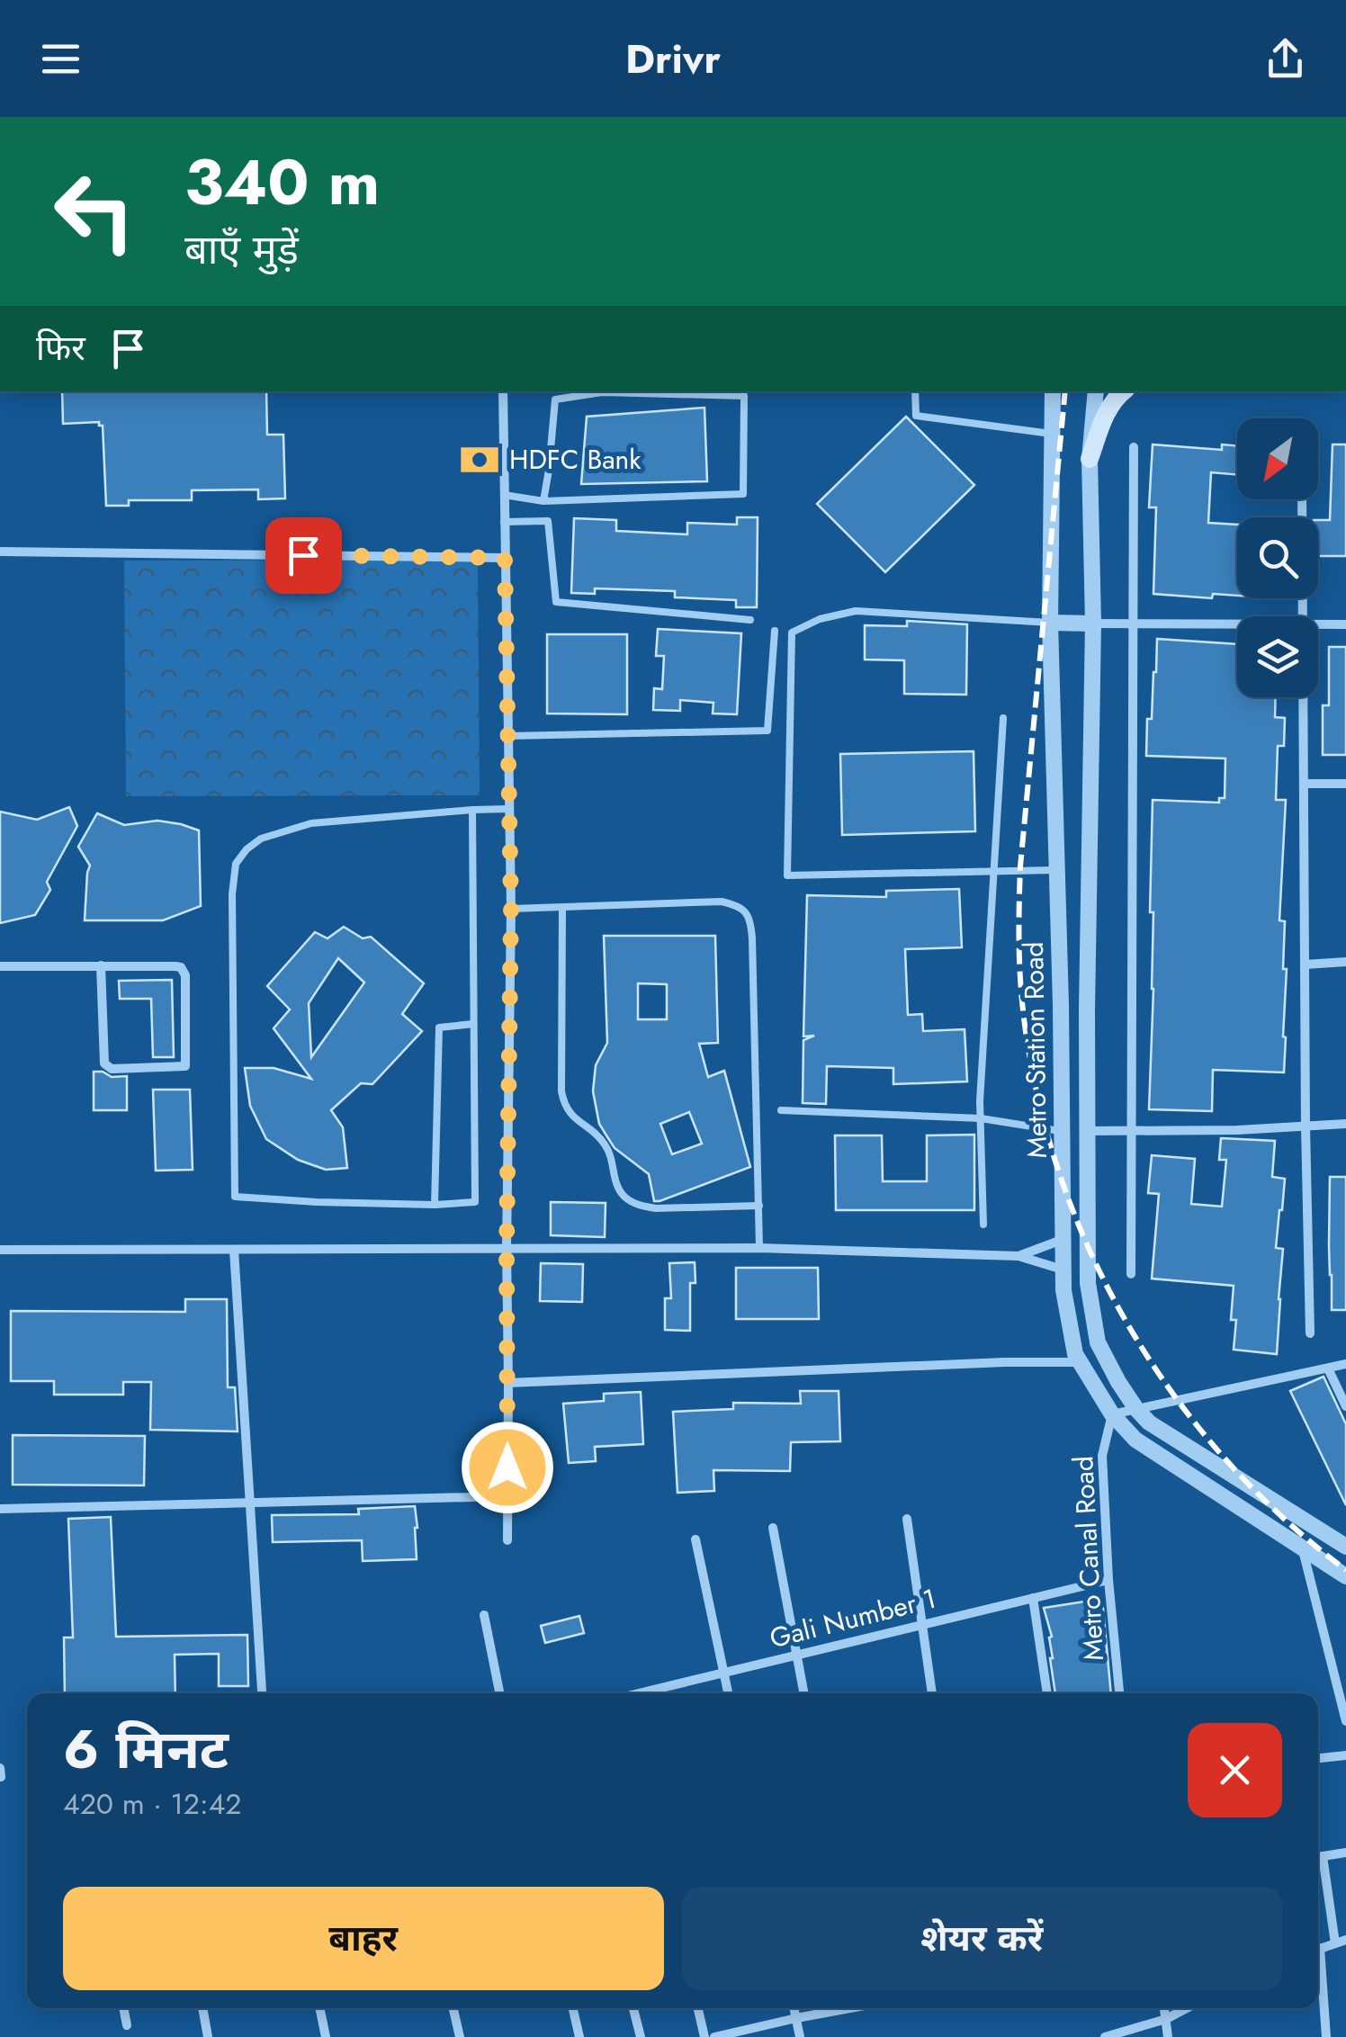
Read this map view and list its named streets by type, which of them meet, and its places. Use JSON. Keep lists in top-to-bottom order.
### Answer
{
  "streets": {
    "street": ["Metro Station Road", "Metro Canal Road", "Gali Number 1"]
  },
  "crossings": [
    ["Metro Station Road", "Metro Canal Road"],
    ["Metro Canal Road", "Gali Number 1"]
  ],
  "places": {
    "bank": ["HDFC Bank"]
  },
  "north": "bottom left",
  "page": {
    "header": "Drivr",
    "turn": ["340 m", "बाएँ मुड़ें"],
    "then": "फिर",
    "heading": ["6 मिनट", "420 m · 12:42"],
    "buttons": ["बाहर", "शेयर करें"]
  }
}
